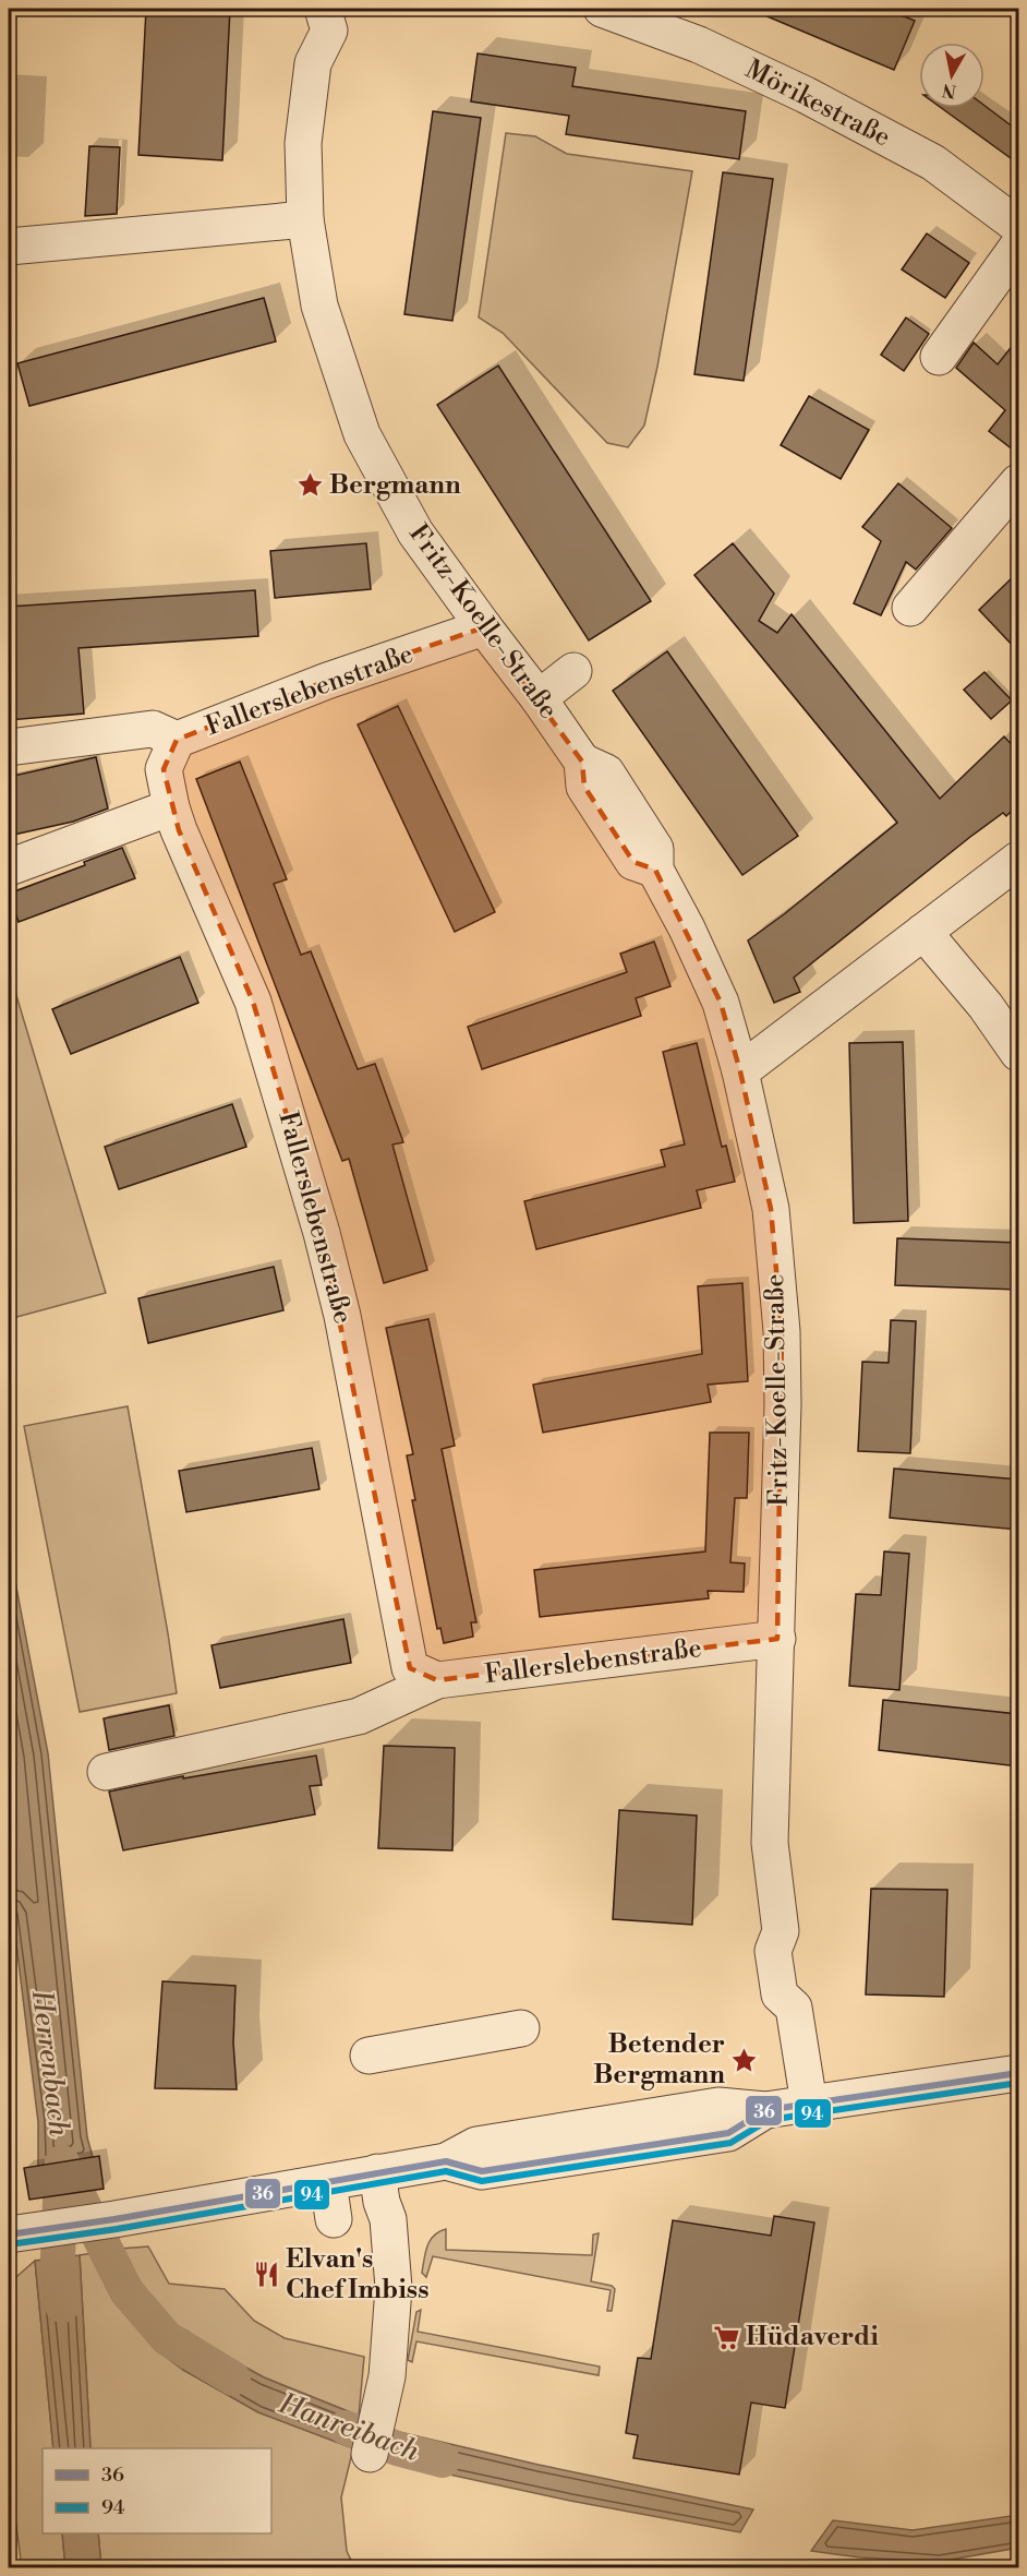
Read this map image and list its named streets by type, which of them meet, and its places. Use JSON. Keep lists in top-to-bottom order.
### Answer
{
  "streets": {
    "street": ["Mörikestraße", "Fritz-Koelle-Straße", "Fallerslebenstraße"]
  },
  "crossings": [
    ["Fritz-Koelle-Straße", "Fallerslebenstraße"]
  ],
  "water": ["Herrenbach", "Hanreibach"],
  "places": {
    "place": ["Bergmann", "Betender Bergmann"],
    "restaurant": ["Elvan's Chef Imbiss"],
    "supermarket": ["Hüdaverdi"]
  },
  "lines": ["transit line 36", "transit line 94"],
  "legend": ["36", "94"],
  "north": "bottom"
}
